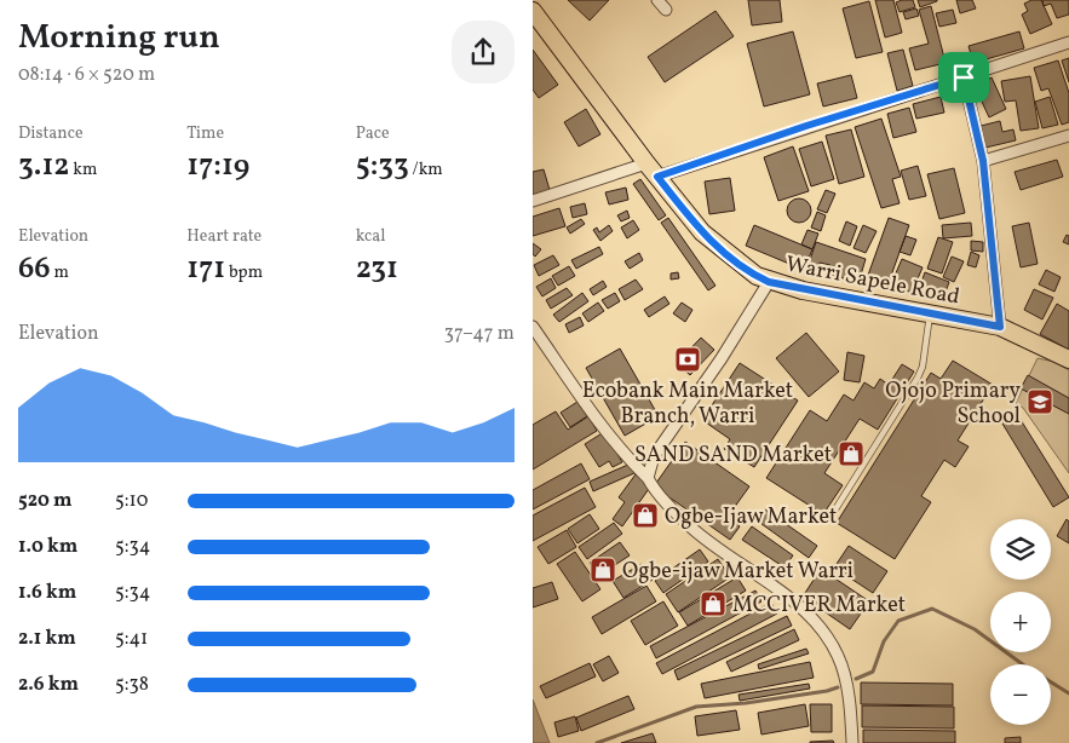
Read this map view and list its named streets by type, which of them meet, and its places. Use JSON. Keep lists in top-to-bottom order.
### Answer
{
  "streets": {
    "main road": ["Warri Sapele Road"]
  },
  "places": {
    "bank": ["Ecobank Main Market Branch, Warri"],
    "school or university": ["Ojojo Primary School"],
    "shop": [
      "SAND SAND Market",
      "Ogbe-Ijaw Market",
      "Ogbe-ijaw Market Warri",
      "MCCIVER Market"
    ]
  },
  "page": {
    "heading": ["Morning run", "08:14 · 6 × 520 m"],
    "stats": [
      ["Distance", "3.12 km"],
      ["Time", "17:19"],
      ["Pace", "5:33 /km"],
      ["Elevation", "66 m"],
      ["Heart rate", "171 bpm"],
      ["kcal", "231"]
    ],
    "chart": ["Elevation", "37–47 m"],
    "list": [
      {
        "name": "520 m",
        "note": "5:10"
      },
      {
        "name": "1.0 km",
        "note": "5:34"
      },
      {
        "name": "1.6 km",
        "note": "5:34"
      },
      {
        "name": "2.1 km",
        "note": "5:41"
      },
      {
        "name": "2.6 km",
        "note": "5:38"
      }
    ],
    "map_buttons": ["+", "−"]
  }
}
